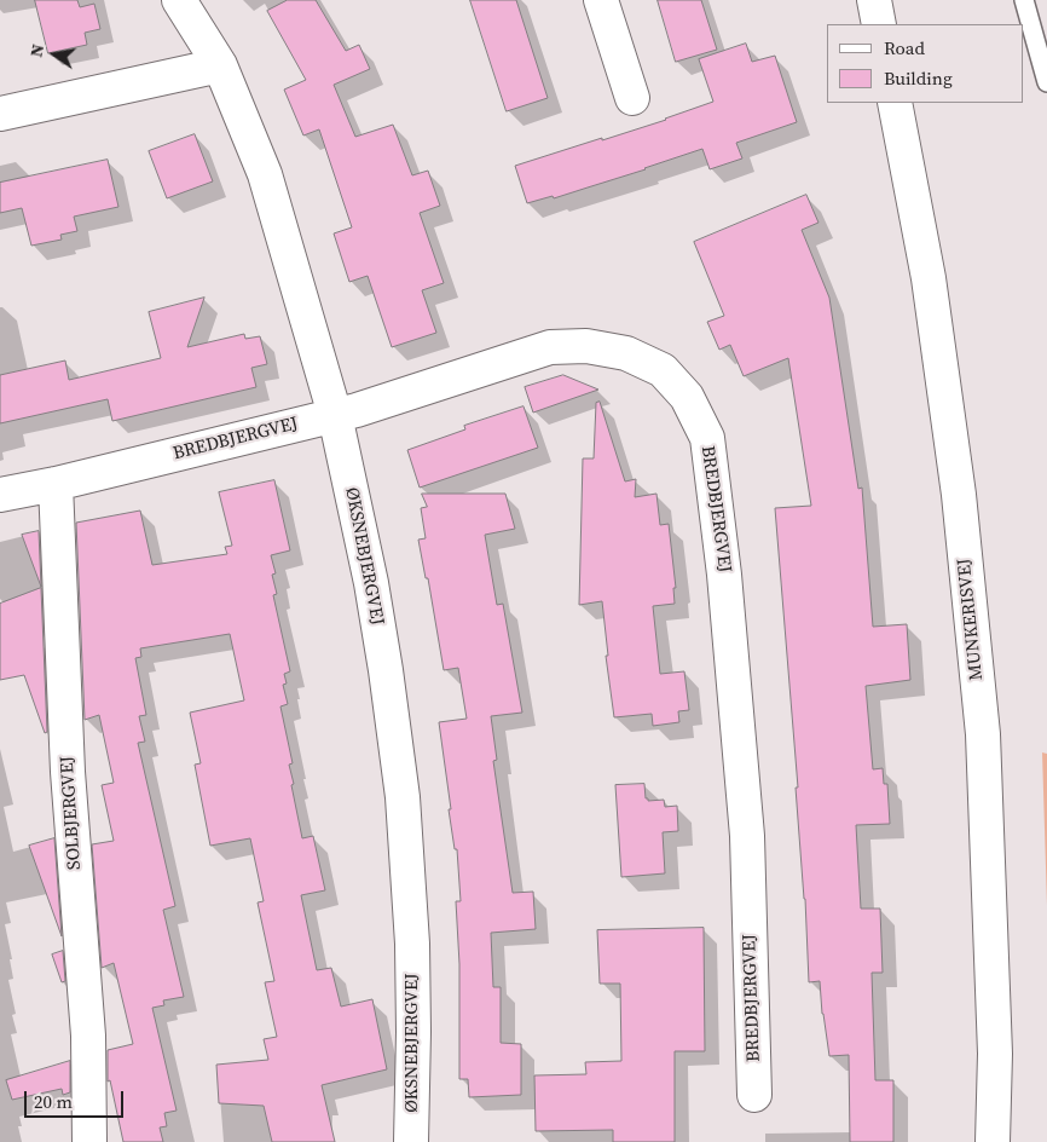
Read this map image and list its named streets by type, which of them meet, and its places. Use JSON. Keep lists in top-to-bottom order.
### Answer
{
  "streets": {
    "street": [
      "BREDBJERGVEJ",
      "ØKSNEBJERGVEJ",
      "MUNKERISVEJ",
      "SOLBJERGVEJ"
    ]
  },
  "crossings": [
    ["BREDBJERGVEJ", "ØKSNEBJERGVEJ"],
    ["BREDBJERGVEJ", "SOLBJERGVEJ"]
  ],
  "legend": ["Road", "Building"],
  "scale_bar": "20 m",
  "north": "left"
}
